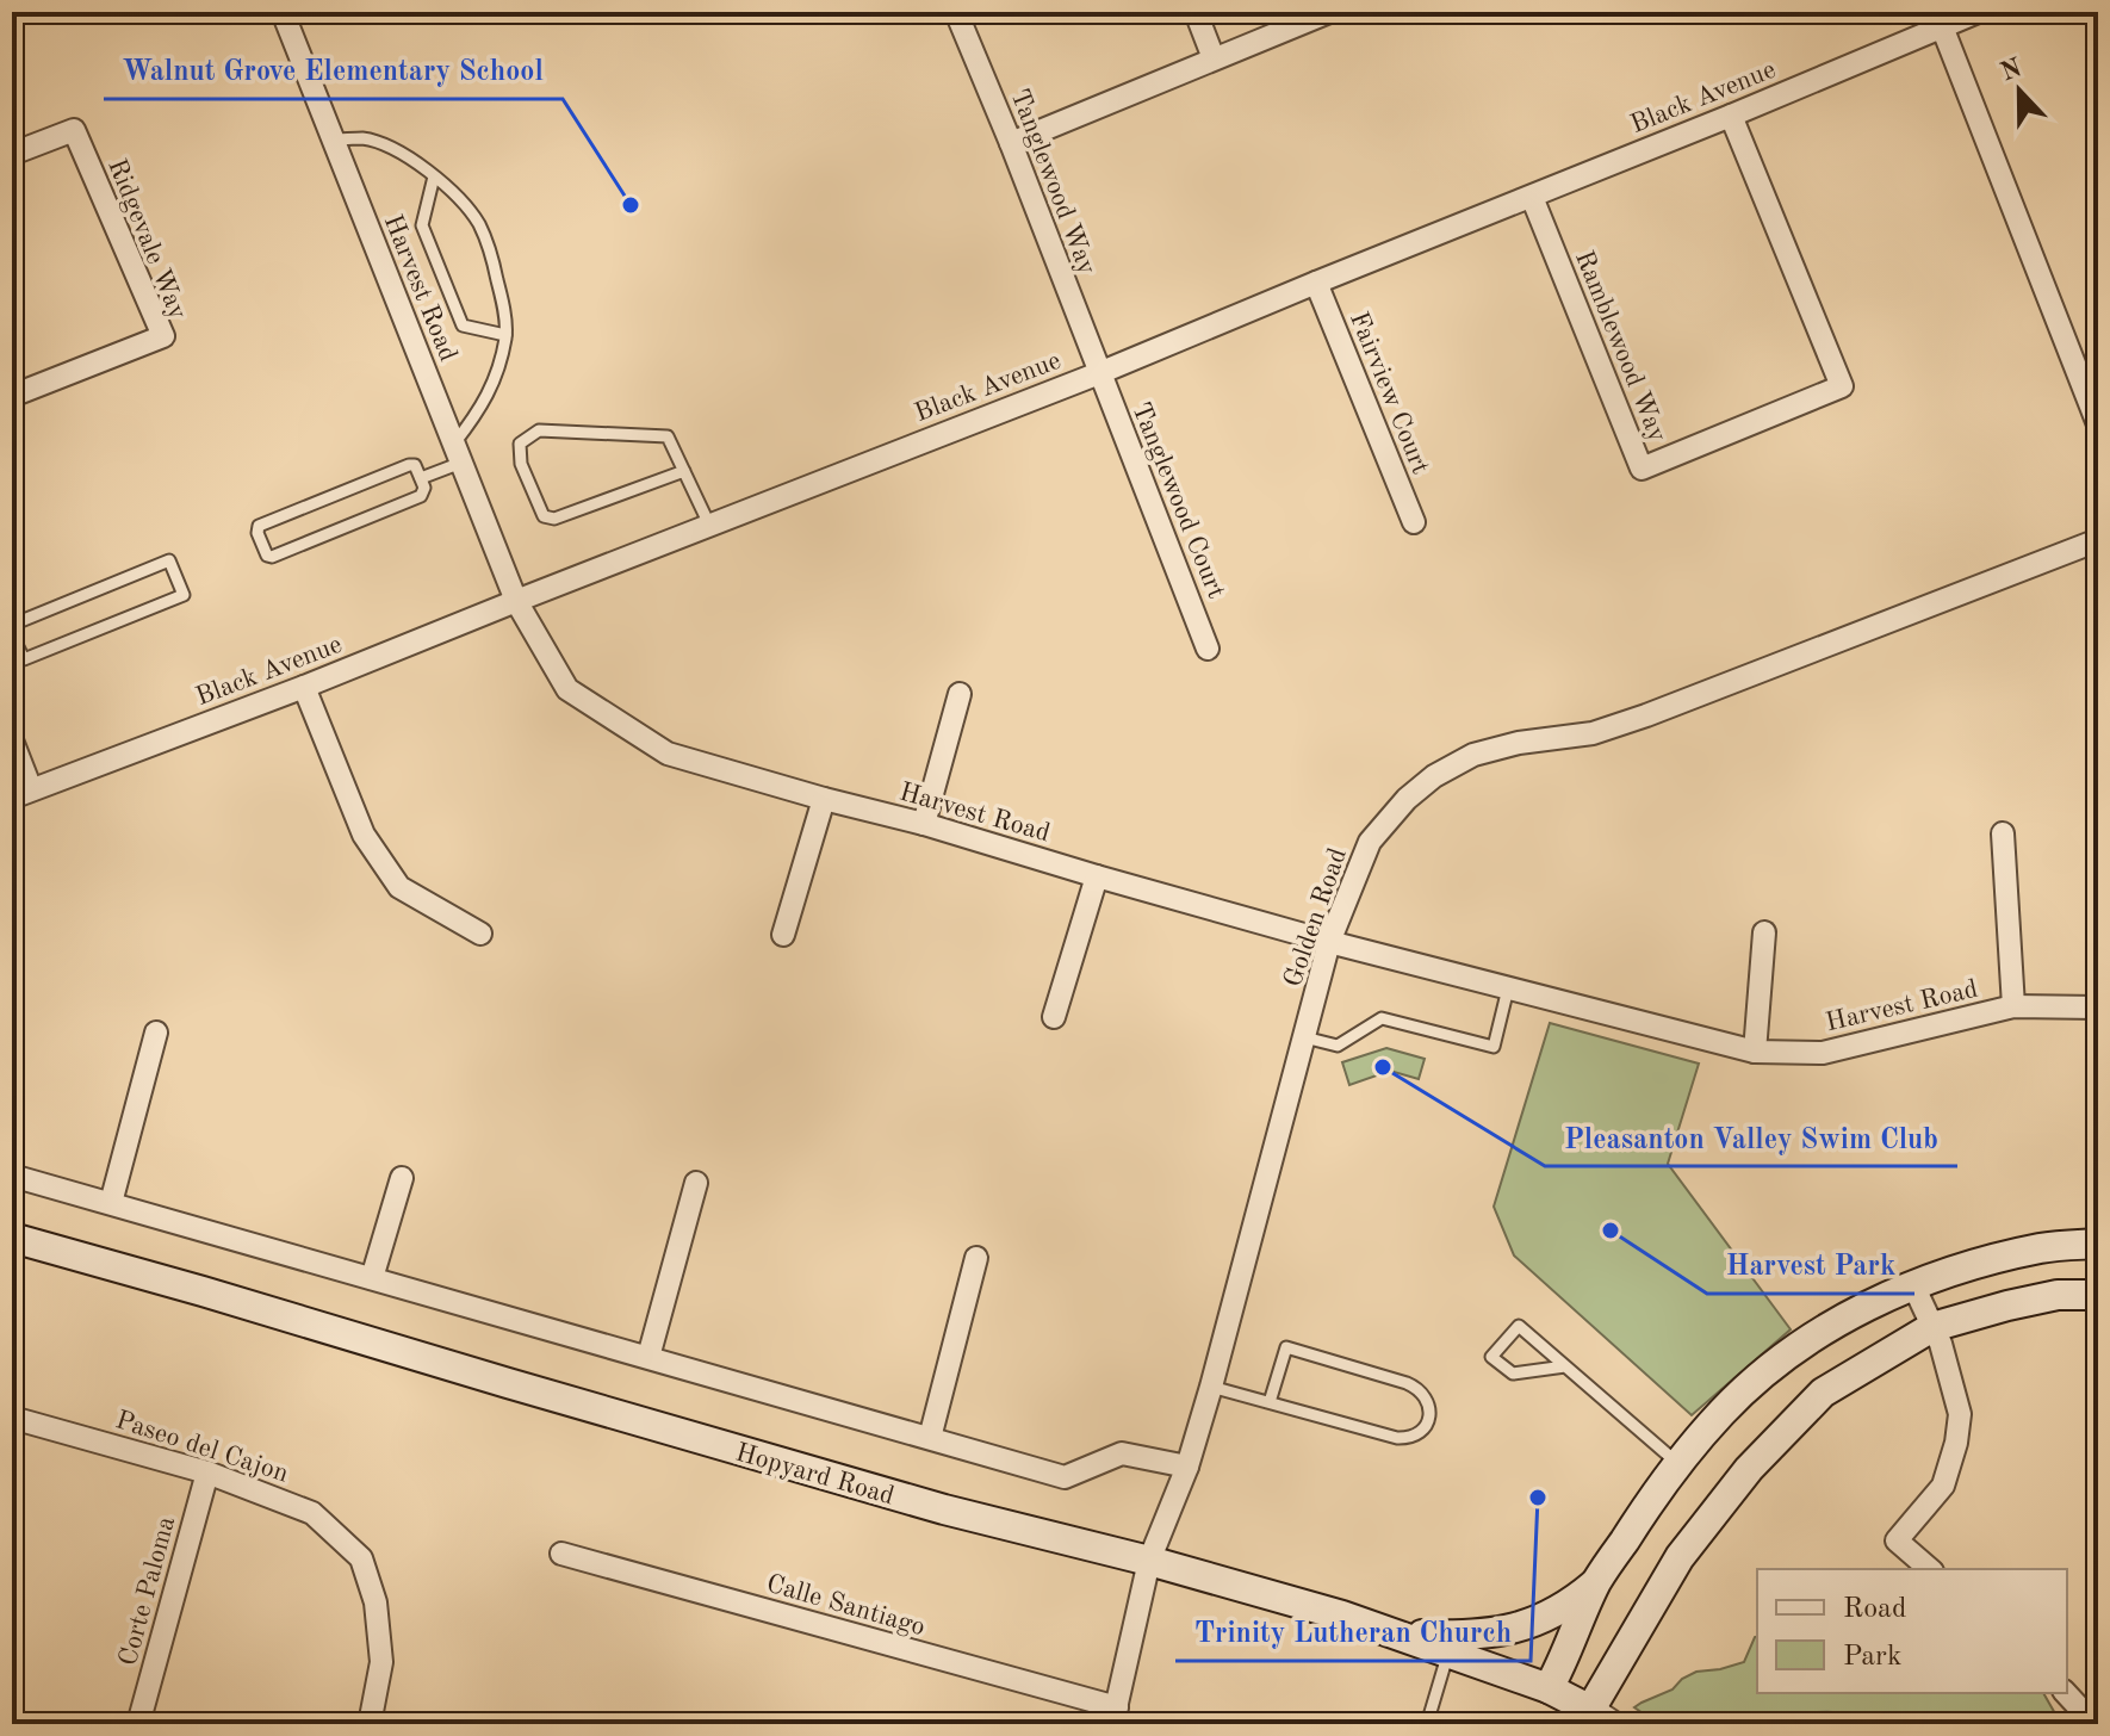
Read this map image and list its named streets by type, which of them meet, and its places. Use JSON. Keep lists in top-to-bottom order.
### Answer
{
  "streets": {
    "main road": ["Hopyard Road"],
    "street": [
      "Black Avenue",
      "Tanglewood Way",
      "Ridgevale Way",
      "Harvest Road",
      "Ramblewood Way",
      "Fairview Court",
      "Tanglewood Court",
      "Golden Road",
      "Paseo del Cajon",
      "Corte Paloma",
      "Calle Santiago"
    ]
  },
  "crossings": [
    ["Black Avenue", "Tanglewood Way"],
    ["Black Avenue", "Harvest Road"],
    ["Black Avenue", "Ramblewood Way"],
    ["Black Avenue", "Fairview Court"],
    ["Black Avenue", "Tanglewood Court"],
    ["Tanglewood Way", "Tanglewood Court"],
    ["Harvest Road", "Golden Road"],
    ["Golden Road", "Hopyard Road"],
    ["Golden Road", "Calle Santiago"],
    ["Paseo del Cajon", "Corte Paloma"]
  ],
  "places": [
    "Walnut Grove Elementary School",
    "Pleasanton Valley Swim Club",
    "Harvest Park",
    "Trinity Lutheran Church"
  ],
  "legend": ["Road", "Park"],
  "north": "top"
}
